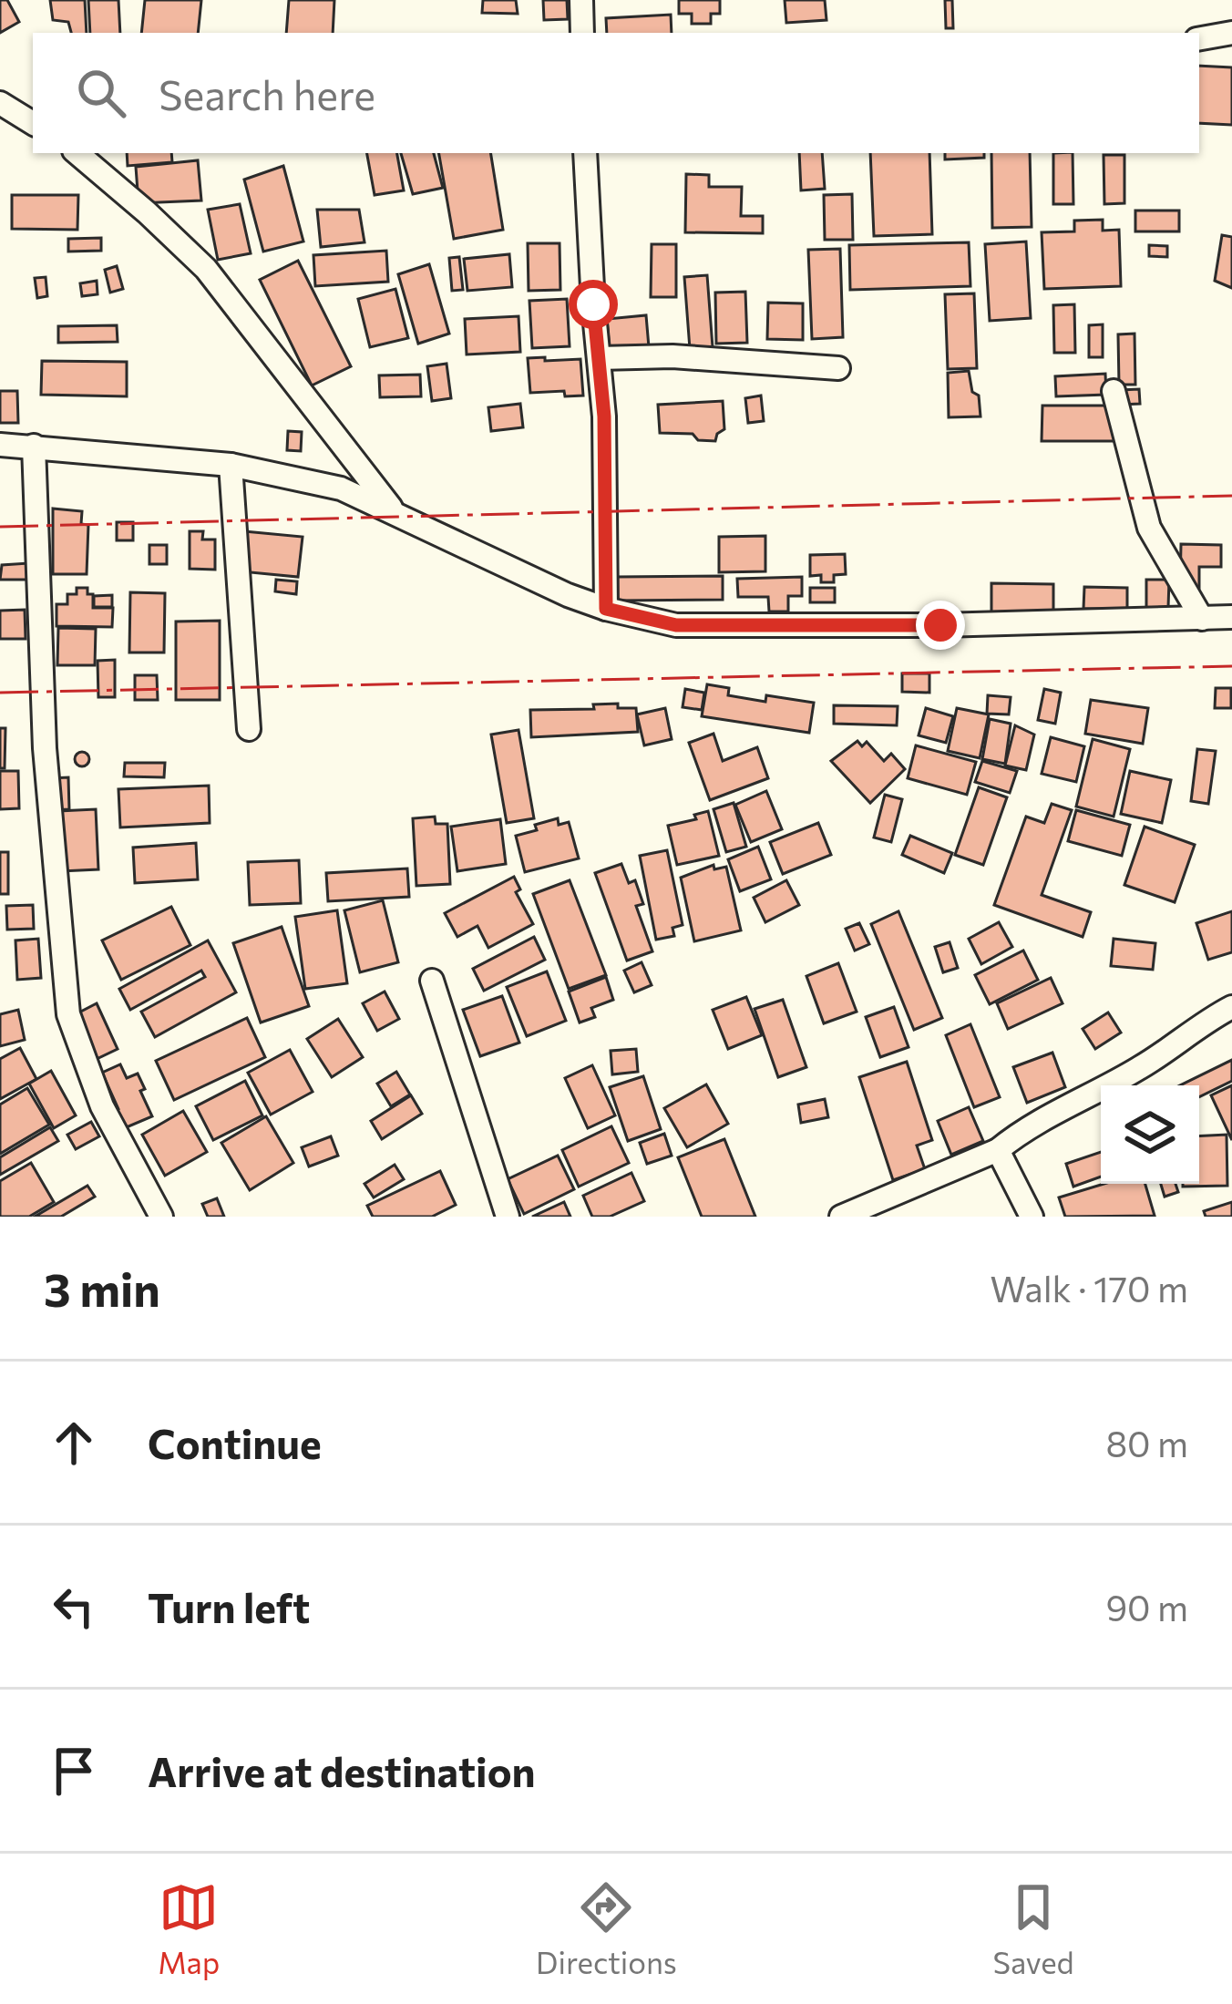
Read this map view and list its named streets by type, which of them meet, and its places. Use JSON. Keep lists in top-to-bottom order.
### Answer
{
  "page": {
    "search": "Search here",
    "heading": ["3 min", "Walk · 170 m"],
    "list": [
      ["Continue", "80 m"],
      ["Turn left", "90 m"],
      "Arrive at destination"
    ],
    "nav": ["Map", "Directions", "Saved"]
  }
}
